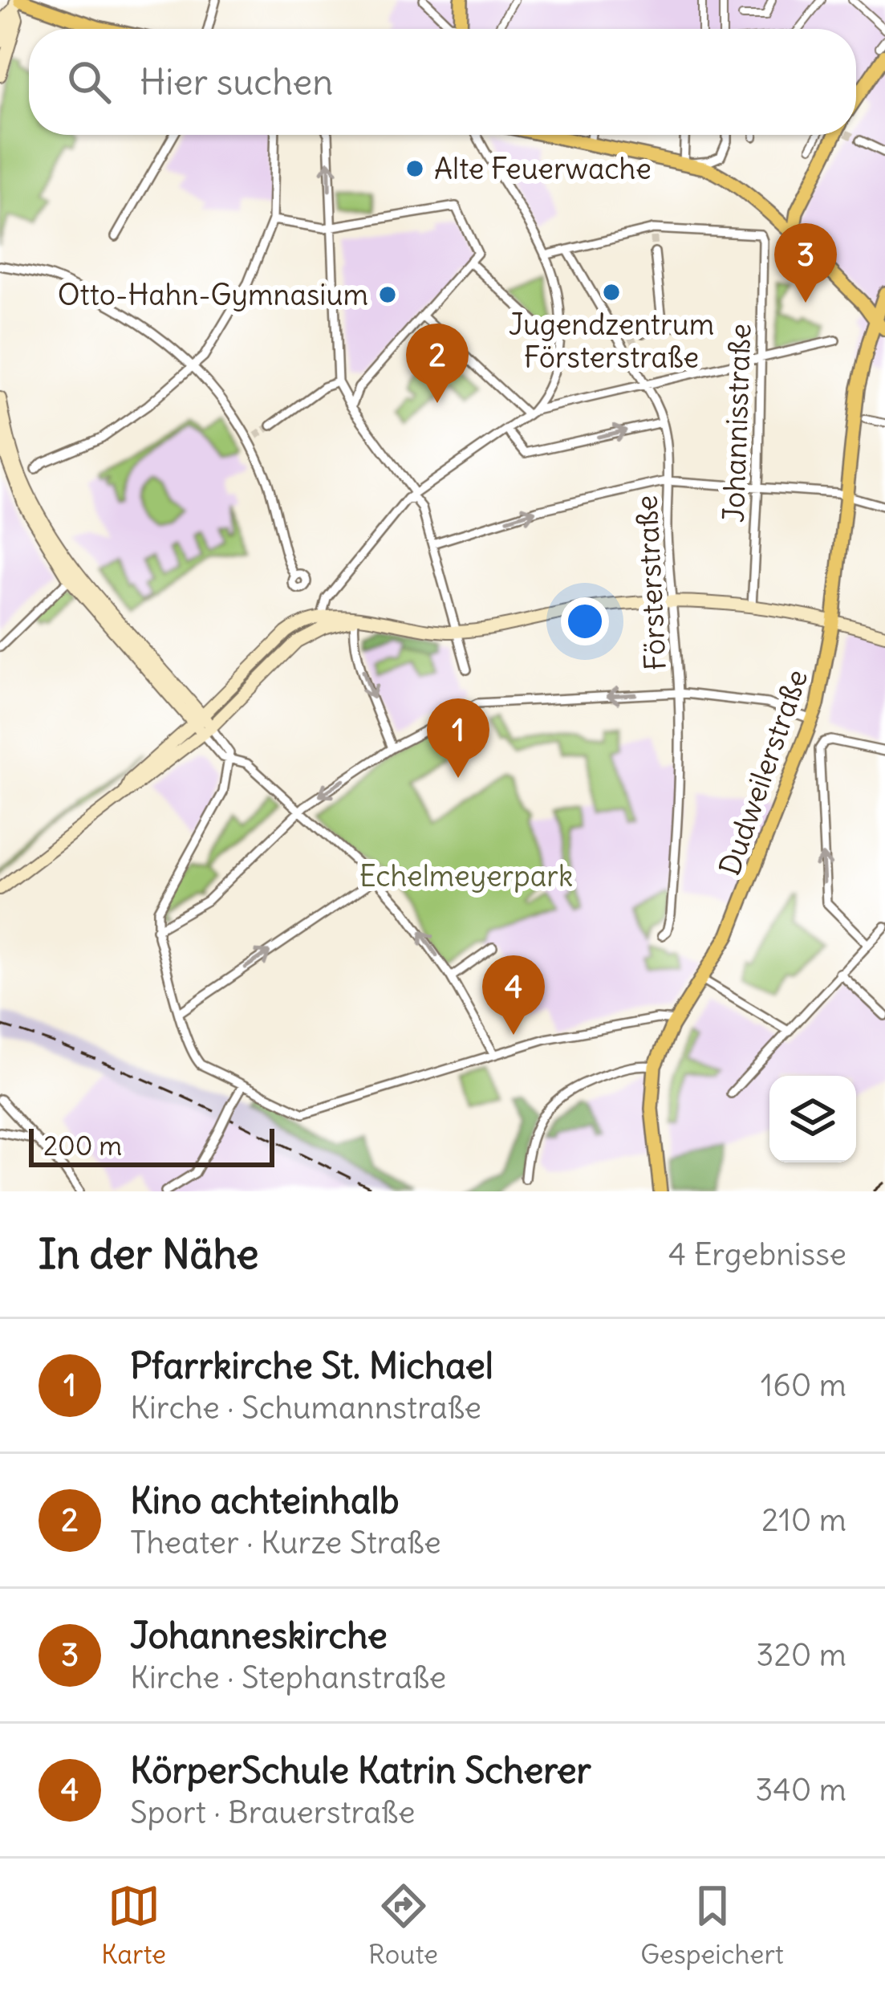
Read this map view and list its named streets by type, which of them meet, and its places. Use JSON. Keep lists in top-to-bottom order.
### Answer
{
  "streets": {
    "main road": ["Dudweilerstraße"],
    "street": ["Johannisstraße", "Försterstraße"]
  },
  "crossings": [
    ["Johannisstraße", "Försterstraße"]
  ],
  "parks": ["Echelmeyerpark"],
  "places": ["Alte Feuerwache", "Jugendzentrum Försterstraße", "Otto-Hahn-Gymnasium"],
  "scale_bar": "200 m",
  "page": {
    "search": "Hier suchen",
    "pins": [
      "3",
      "2",
      "1",
      "4"
    ],
    "scale": "200 m",
    "heading": ["In der Nähe", "4 Ergebnisse"],
    "list": [
      {
        "mark": "1",
        "name": "Pfarrkirche St. Michael",
        "note": "Kirche · Schumannstraße",
        "value": "160 m"
      },
      {
        "mark": "2",
        "name": "Kino achteinhalb",
        "note": "Theater · Kurze Straße",
        "value": "210 m"
      },
      {
        "mark": "3",
        "name": "Johanneskirche",
        "note": "Kirche · Stephanstraße",
        "value": "320 m"
      },
      {
        "mark": "4",
        "name": "KörperSchule Katrin Scherer",
        "note": "Sport · Brauerstraße",
        "value": "340 m"
      }
    ],
    "nav": ["Karte", "Route", "Gespeichert"]
  }
}
